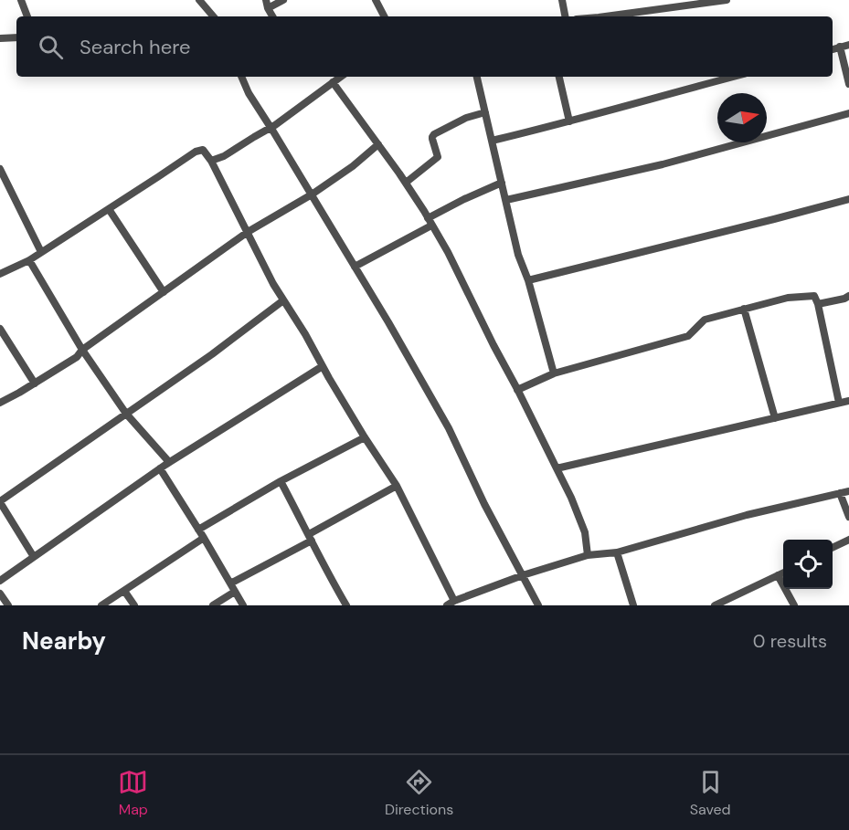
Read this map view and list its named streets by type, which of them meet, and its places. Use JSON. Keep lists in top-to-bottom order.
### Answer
{
  "north": "right",
  "page": {
    "search": "Search here",
    "heading": ["Nearby", "0 results"],
    "nav": ["Map", "Directions", "Saved"]
  }
}
